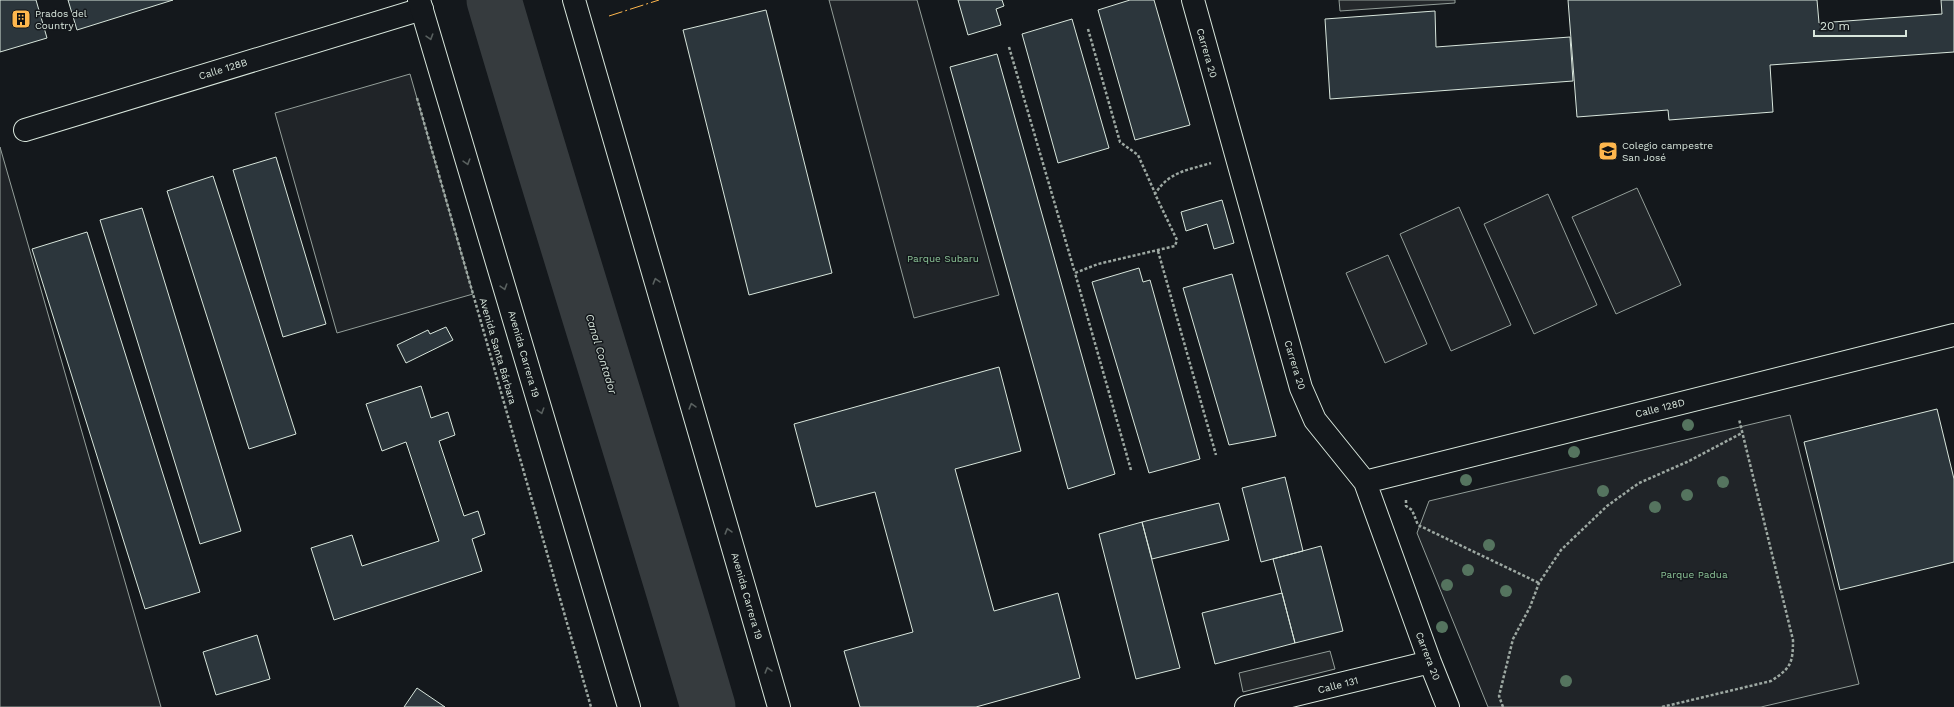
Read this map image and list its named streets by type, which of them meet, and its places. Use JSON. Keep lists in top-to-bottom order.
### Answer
{
  "streets": {
    "street": [
      "Carrera 20",
      "Calle 128B",
      "Avenida Carrera 19",
      "Calle 128D",
      "Calle 131"
    ],
    "path": ["Avenida Santa Bárbara"]
  },
  "crossings": [
    ["Carrera 20", "Calle 128D"],
    ["Carrera 20", "Calle 131"],
    ["Calle 128B", "Avenida Carrera 19"]
  ],
  "water": ["Canal Contador"],
  "parks": ["Parque Subaru", "Parque Padua"],
  "places": {
    "building": ["Prados del Country"],
    "school or university": ["Colegio campestre San José"]
  },
  "scale_bar": "20 m"
}
